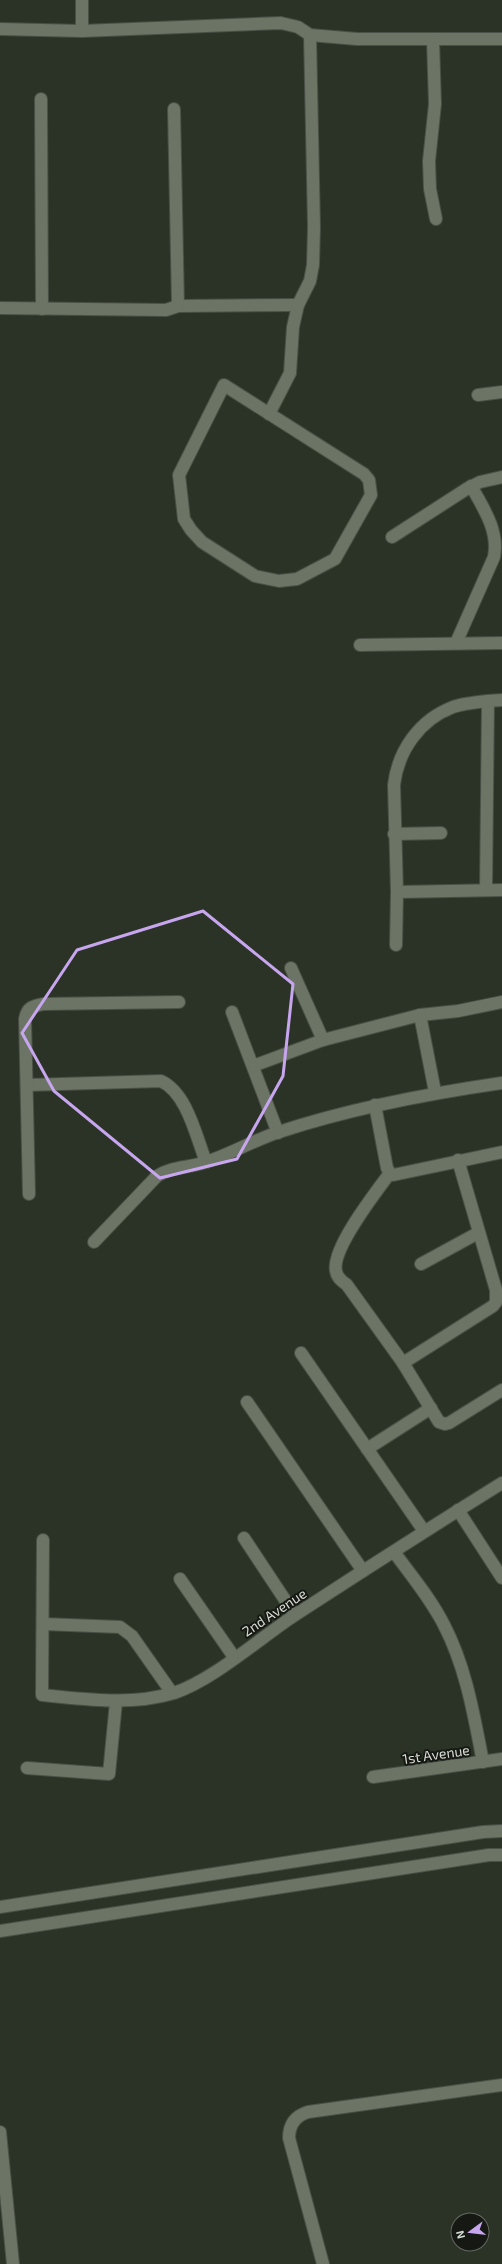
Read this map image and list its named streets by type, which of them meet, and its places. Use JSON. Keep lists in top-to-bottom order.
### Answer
{
  "streets": {
    "street": ["2nd Avenue", "1st Avenue"]
  },
  "north": "left"
}
